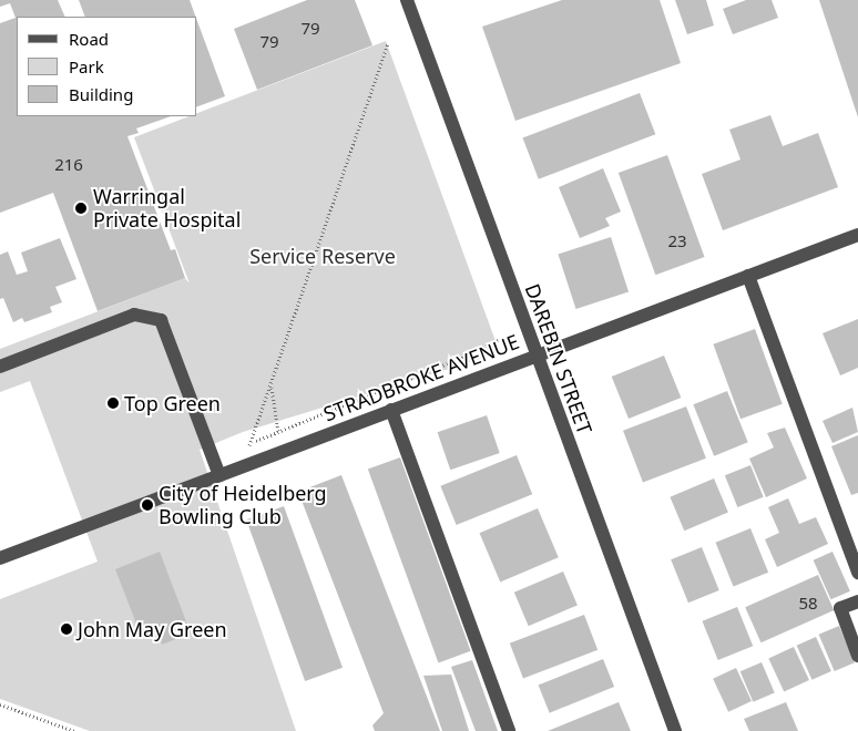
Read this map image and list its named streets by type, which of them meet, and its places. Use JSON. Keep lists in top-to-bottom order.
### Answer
{
  "streets": {
    "street": ["DAREBIN STREET", "STRADBROKE AVENUE"]
  },
  "crossings": [
    ["DAREBIN STREET", "STRADBROKE AVENUE"]
  ],
  "parks": ["Service Reserve"],
  "places": [
    "Warringal Private Hospital",
    "Top Green",
    "City of Heidelberg Bowling Club",
    "John May Green"
  ],
  "house_numbers": [
    "79",
    "79",
    "216",
    "23",
    "58"
  ],
  "legend": ["Road", "Park", "Building"]
}
